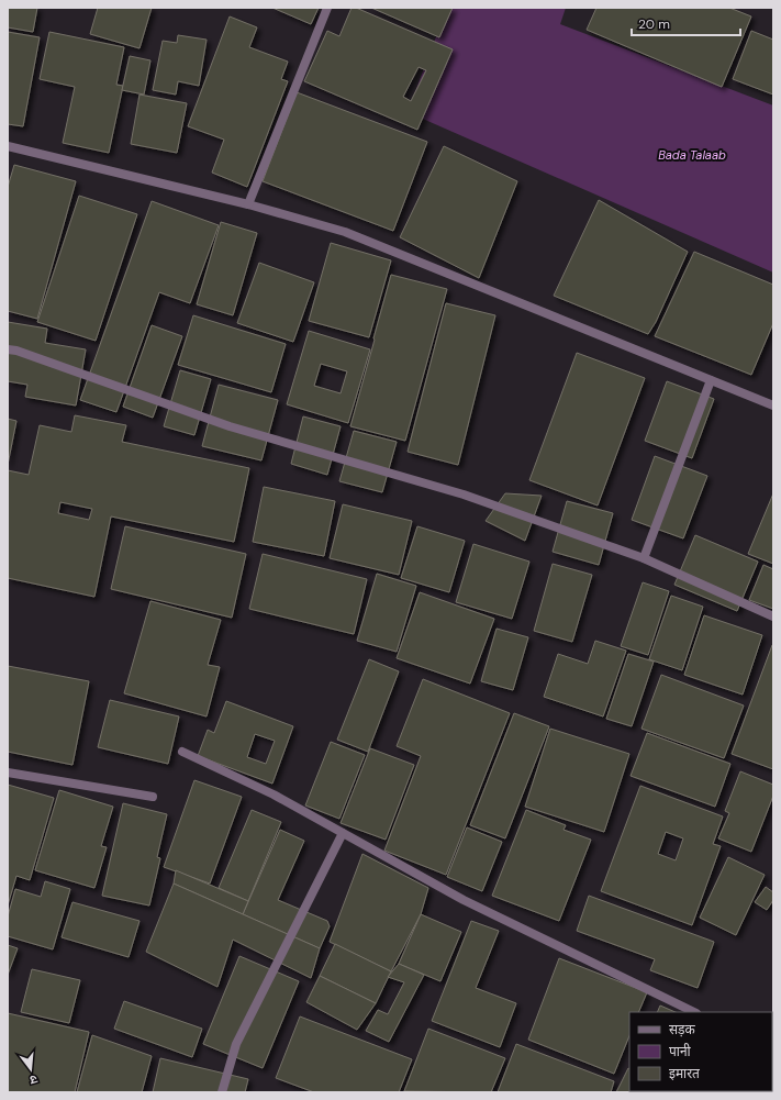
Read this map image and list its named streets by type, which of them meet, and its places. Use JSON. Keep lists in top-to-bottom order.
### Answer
{
  "water": ["Bada Talaab"],
  "legend": ["सड़क", "पानी", "इमारत"],
  "scale_bar": "20 m",
  "north": "bottom"
}
